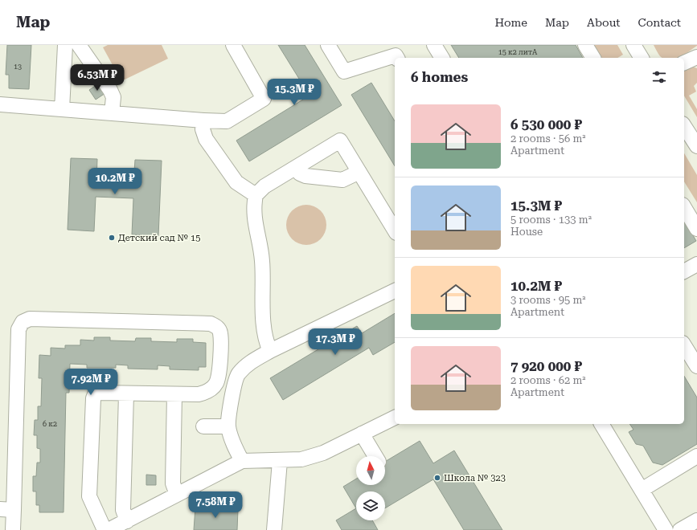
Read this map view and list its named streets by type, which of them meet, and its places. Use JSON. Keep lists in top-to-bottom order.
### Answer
{
  "places": ["Детский сад № 15", "Школа № 323"],
  "house_numbers": ["15 к2 литА", "13", "6 к2"],
  "north": "top",
  "page": {
    "header": "Map",
    "nav": [
      "Home",
      "Map",
      "About",
      "Contact"
    ],
    "heading": "6 homes",
    "price": [
      "6.53M ₽",
      "15.3M ₽",
      "10.2M ₽",
      "17.3M ₽",
      "7.92M ₽",
      "7.58M ₽"
    ],
    "list": [
      {
        "name": "6 530 000 ₽",
        "note": "2 rooms · 56 m² · Apartment"
      },
      {
        "name": "15.3M ₽",
        "note": "5 rooms · 133 m² · House"
      },
      {
        "name": "10.2M ₽",
        "note": "3 rooms · 95 m² · Apartment"
      },
      {
        "name": "7 920 000 ₽",
        "note": "2 rooms · 62 m² · Apartment"
      }
    ]
  }
}
